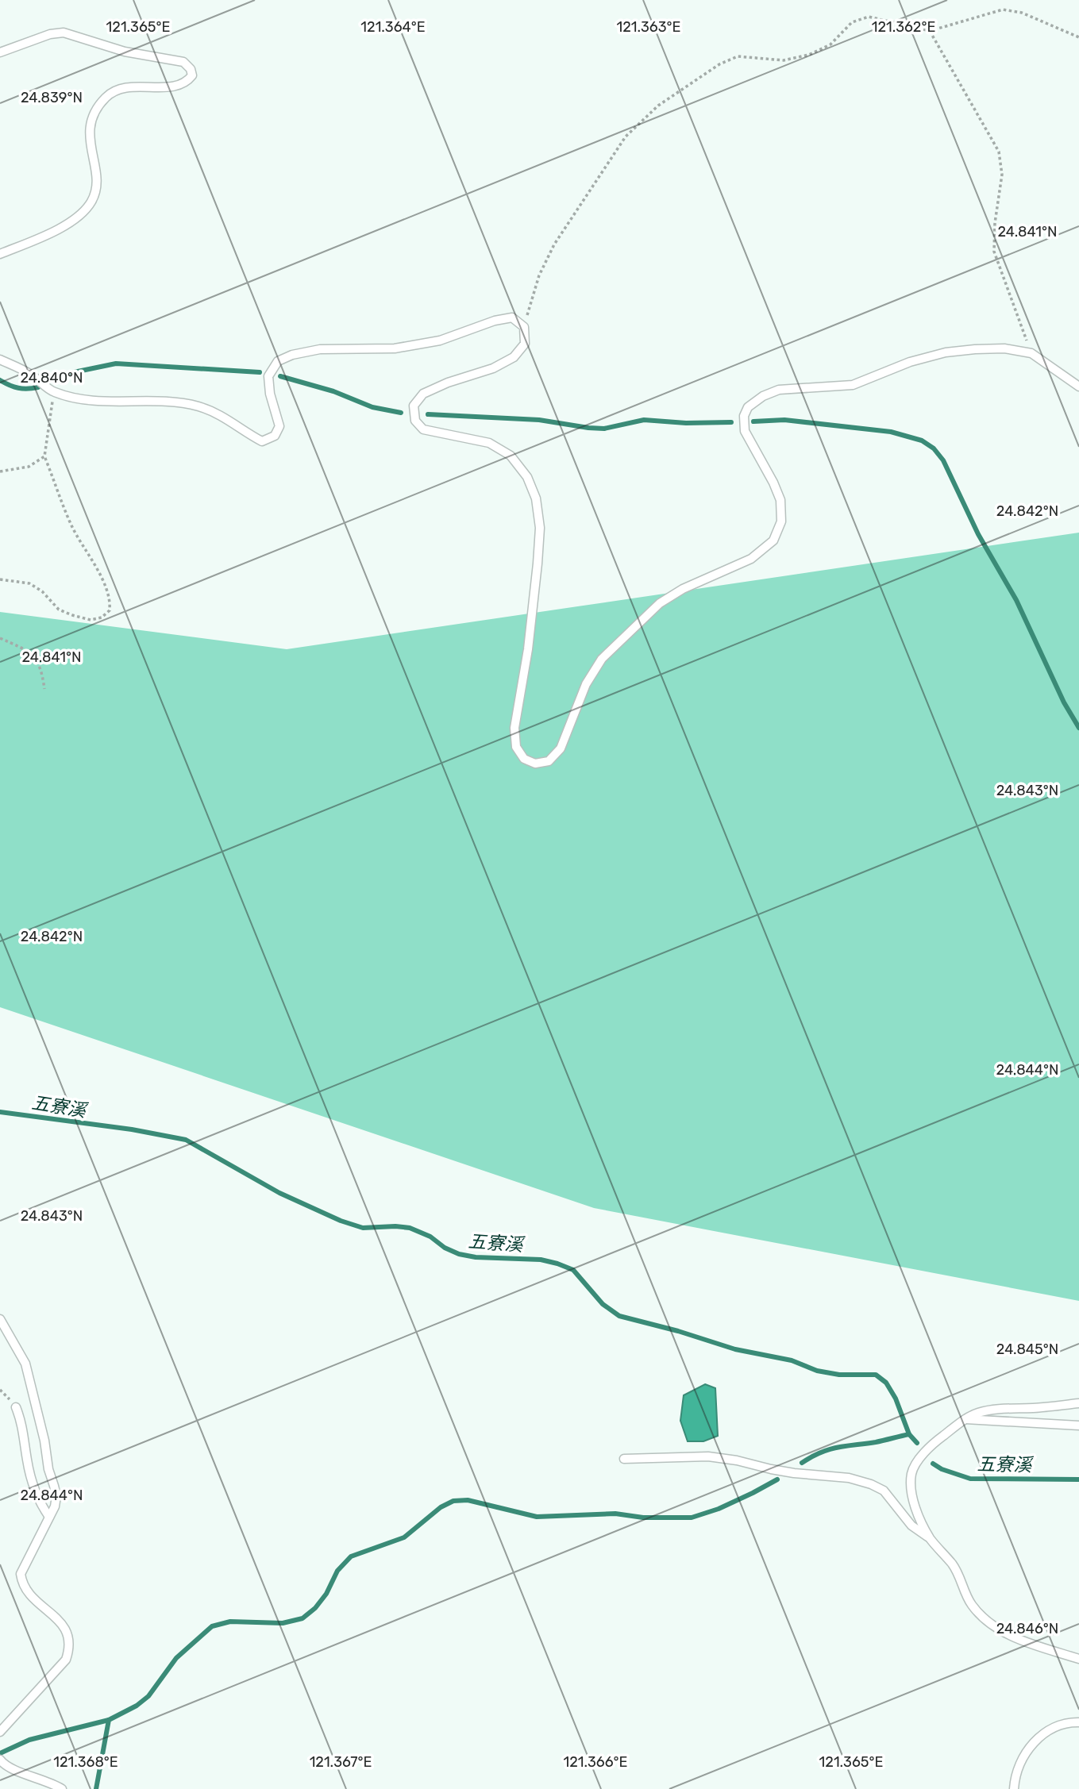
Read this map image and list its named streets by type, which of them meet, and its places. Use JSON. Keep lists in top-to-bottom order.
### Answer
{
  "water": ["五寮溪"],
  "coordinates": [
    "121.365°E",
    "121.363°E",
    "121.362°E",
    "121.364°E",
    "24.839°N",
    "24.841°N",
    "24.840°N",
    "24.842°N",
    "24.843°N",
    "24.844°N",
    "24.845°N",
    "24.846°N",
    "121.368°E",
    "121.367°E",
    "121.366°E"
  ]
}
